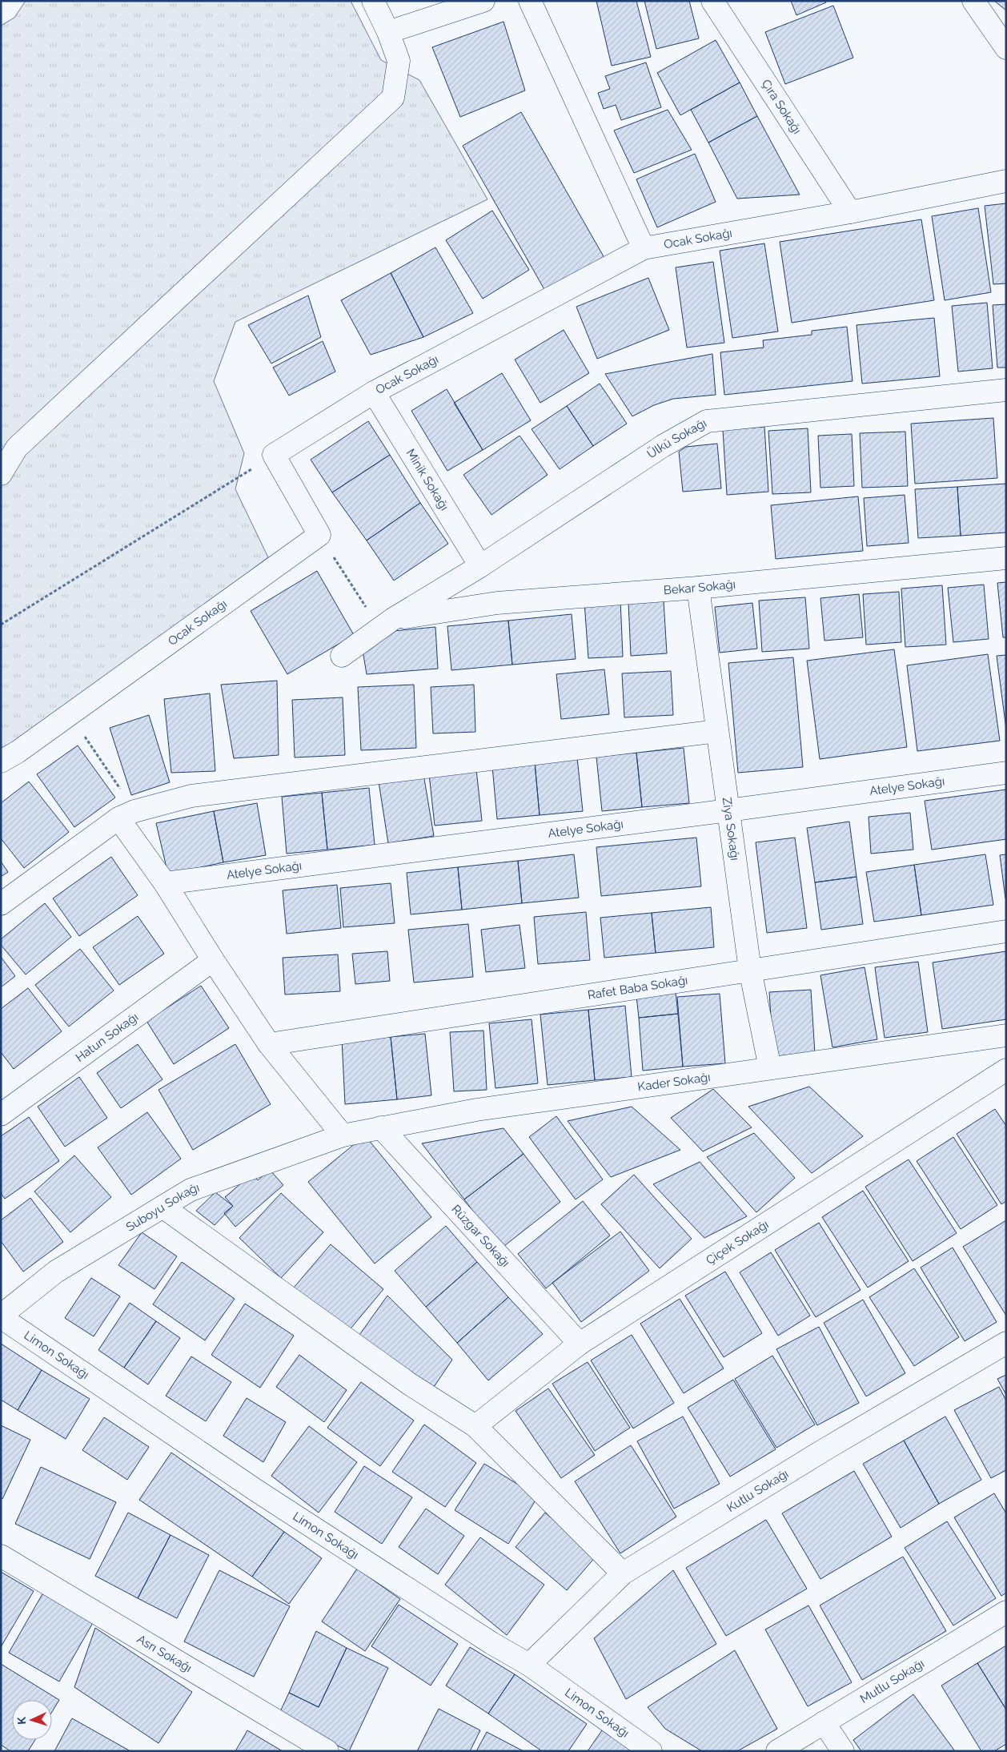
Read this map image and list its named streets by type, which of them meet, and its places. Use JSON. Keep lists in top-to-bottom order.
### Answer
{
  "streets": {
    "street": [
      "Çıra Sokağı",
      "Ocak Sokağı",
      "Ülkü Sokağı",
      "Minik Sokağı",
      "Bekar Sokağı",
      "Atelye Sokağı",
      "Ziya Sokağı",
      "Rafet Baba Sokağı",
      "Hatun Sokağı",
      "Kader Sokağı",
      "Suboyu Sokağı",
      "Rüzgar Sokağı",
      "Çiçek Sokağı",
      "Limon Sokağı",
      "Kutlu Sokağı",
      "Asrı Sokağı",
      "Mutlu Sokağı"
    ]
  },
  "crossings": [
    ["Çıra Sokağı", "Ocak Sokağı"],
    ["Ocak Sokağı", "Minik Sokağı"],
    ["Ülkü Sokağı", "Minik Sokağı"],
    ["Ülkü Sokağı", "Bekar Sokağı"],
    ["Bekar Sokağı", "Ziya Sokağı"],
    ["Atelye Sokağı", "Ziya Sokağı"],
    ["Ziya Sokağı", "Rafet Baba Sokağı"],
    ["Ziya Sokağı", "Kader Sokağı"],
    ["Kader Sokağı", "Suboyu Sokağı"],
    ["Kader Sokağı", "Rüzgar Sokağı"],
    ["Suboyu Sokağı", "Limon Sokağı"],
    ["Rüzgar Sokağı", "Çiçek Sokağı"],
    ["Limon Sokağı", "Kutlu Sokağı"]
  ],
  "north": "left"
}
